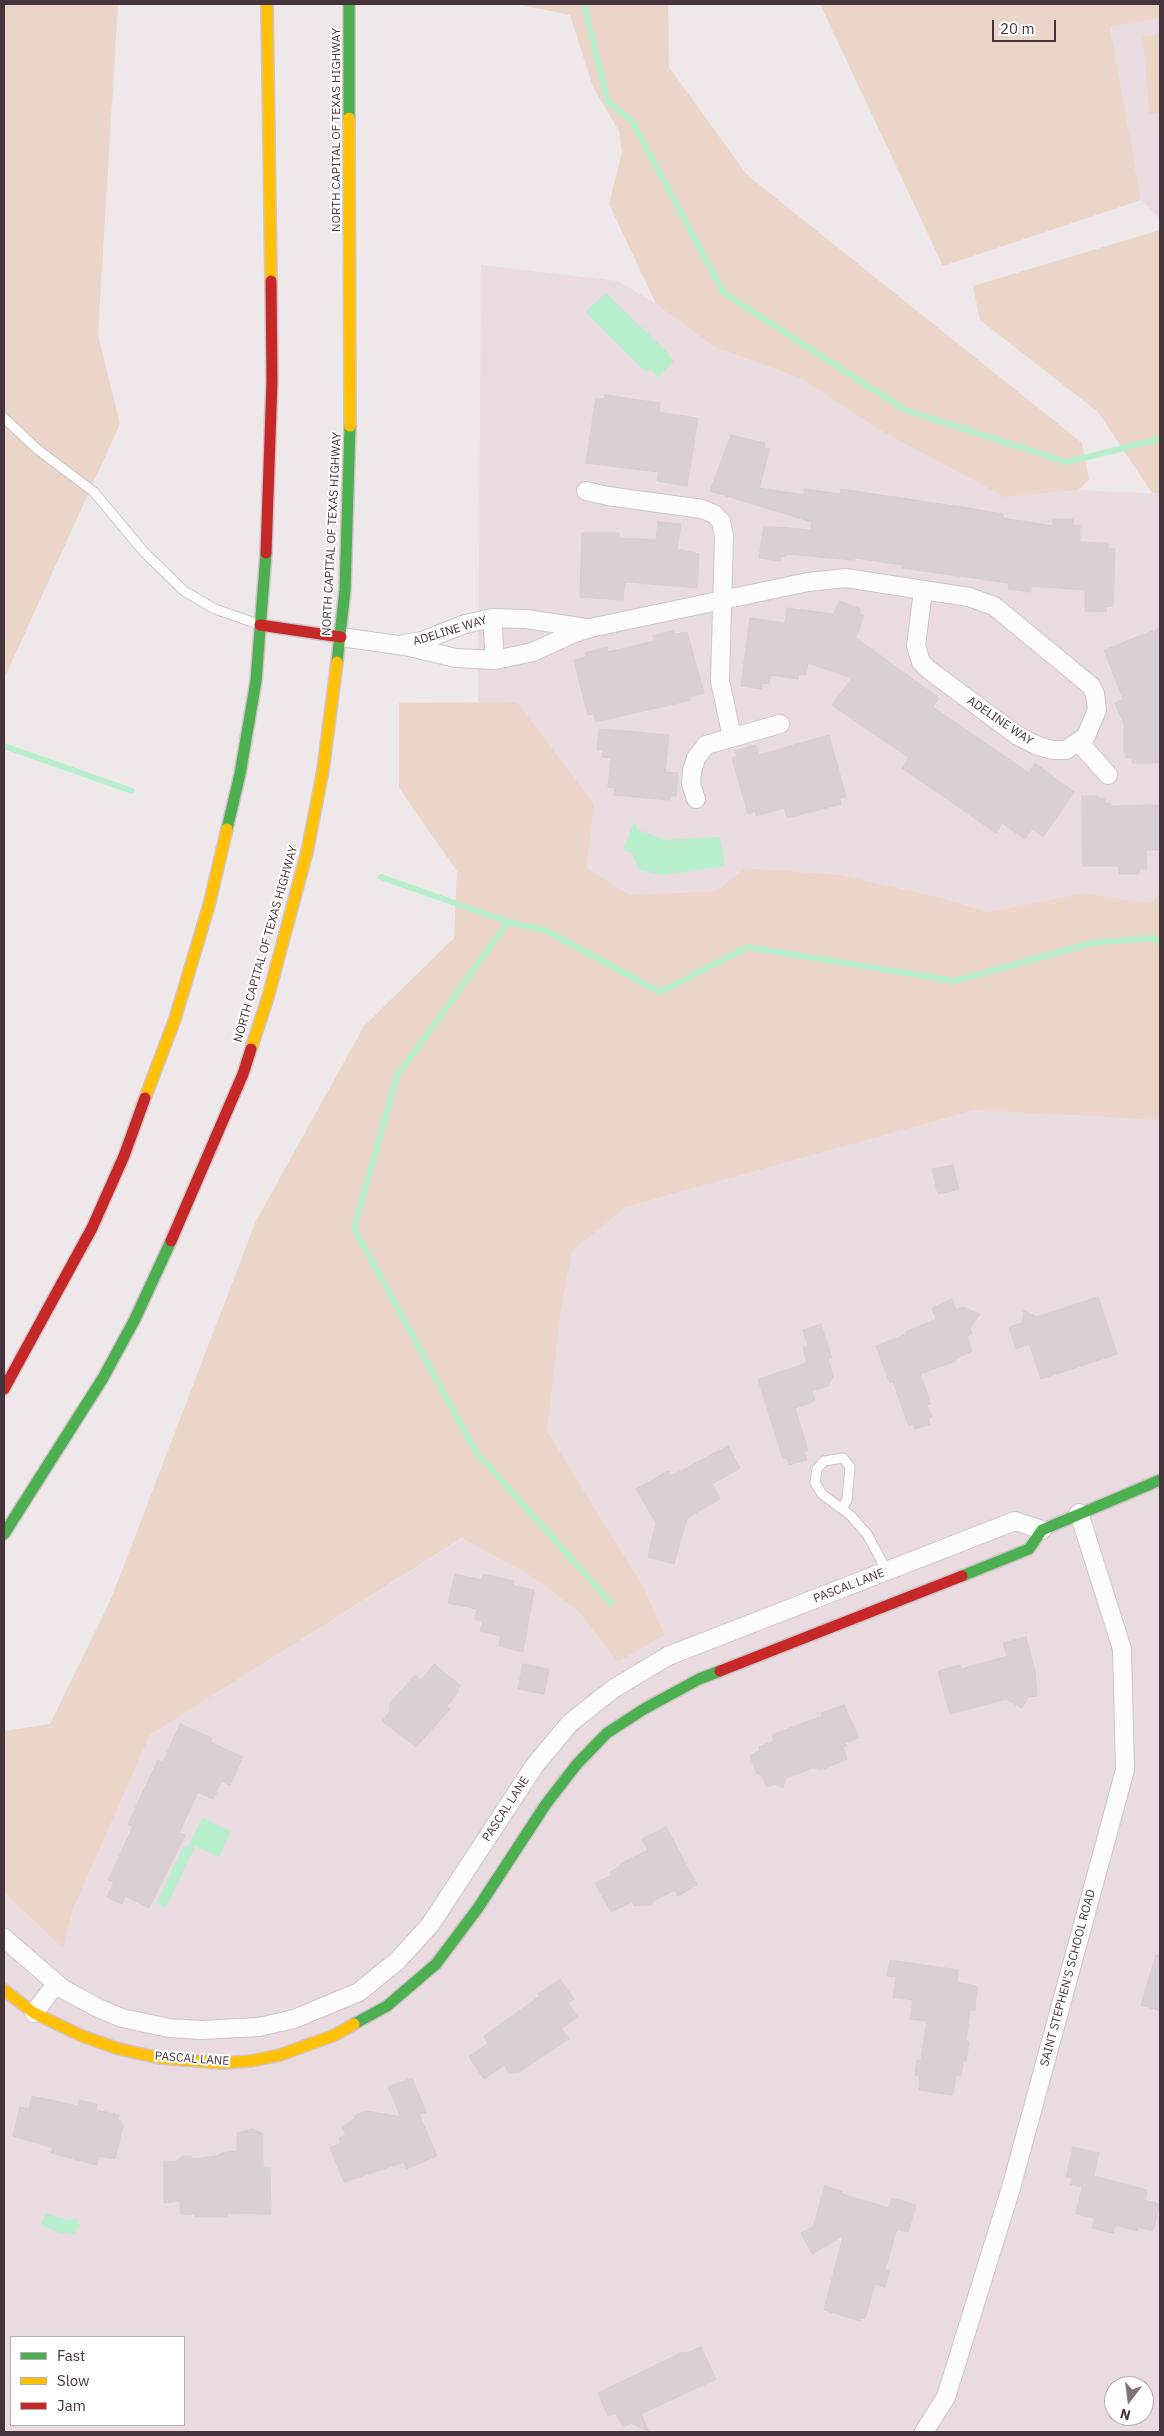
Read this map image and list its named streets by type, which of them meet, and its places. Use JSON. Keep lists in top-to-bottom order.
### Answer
{
  "streets": {
    "main road": ["NORTH CAPITAL OF TEXAS HIGHWAY", "PASCAL LANE"],
    "street": ["ADELINE WAY", "SAINT STEPHEN'S SCHOOL ROAD"]
  },
  "crossings": [
    ["NORTH CAPITAL OF TEXAS HIGHWAY", "ADELINE WAY"],
    ["PASCAL LANE", "SAINT STEPHEN'S SCHOOL ROAD"]
  ],
  "legend": ["Fast", "Slow", "Jam"],
  "scale_bar": "20 m",
  "north": "bottom"
}
